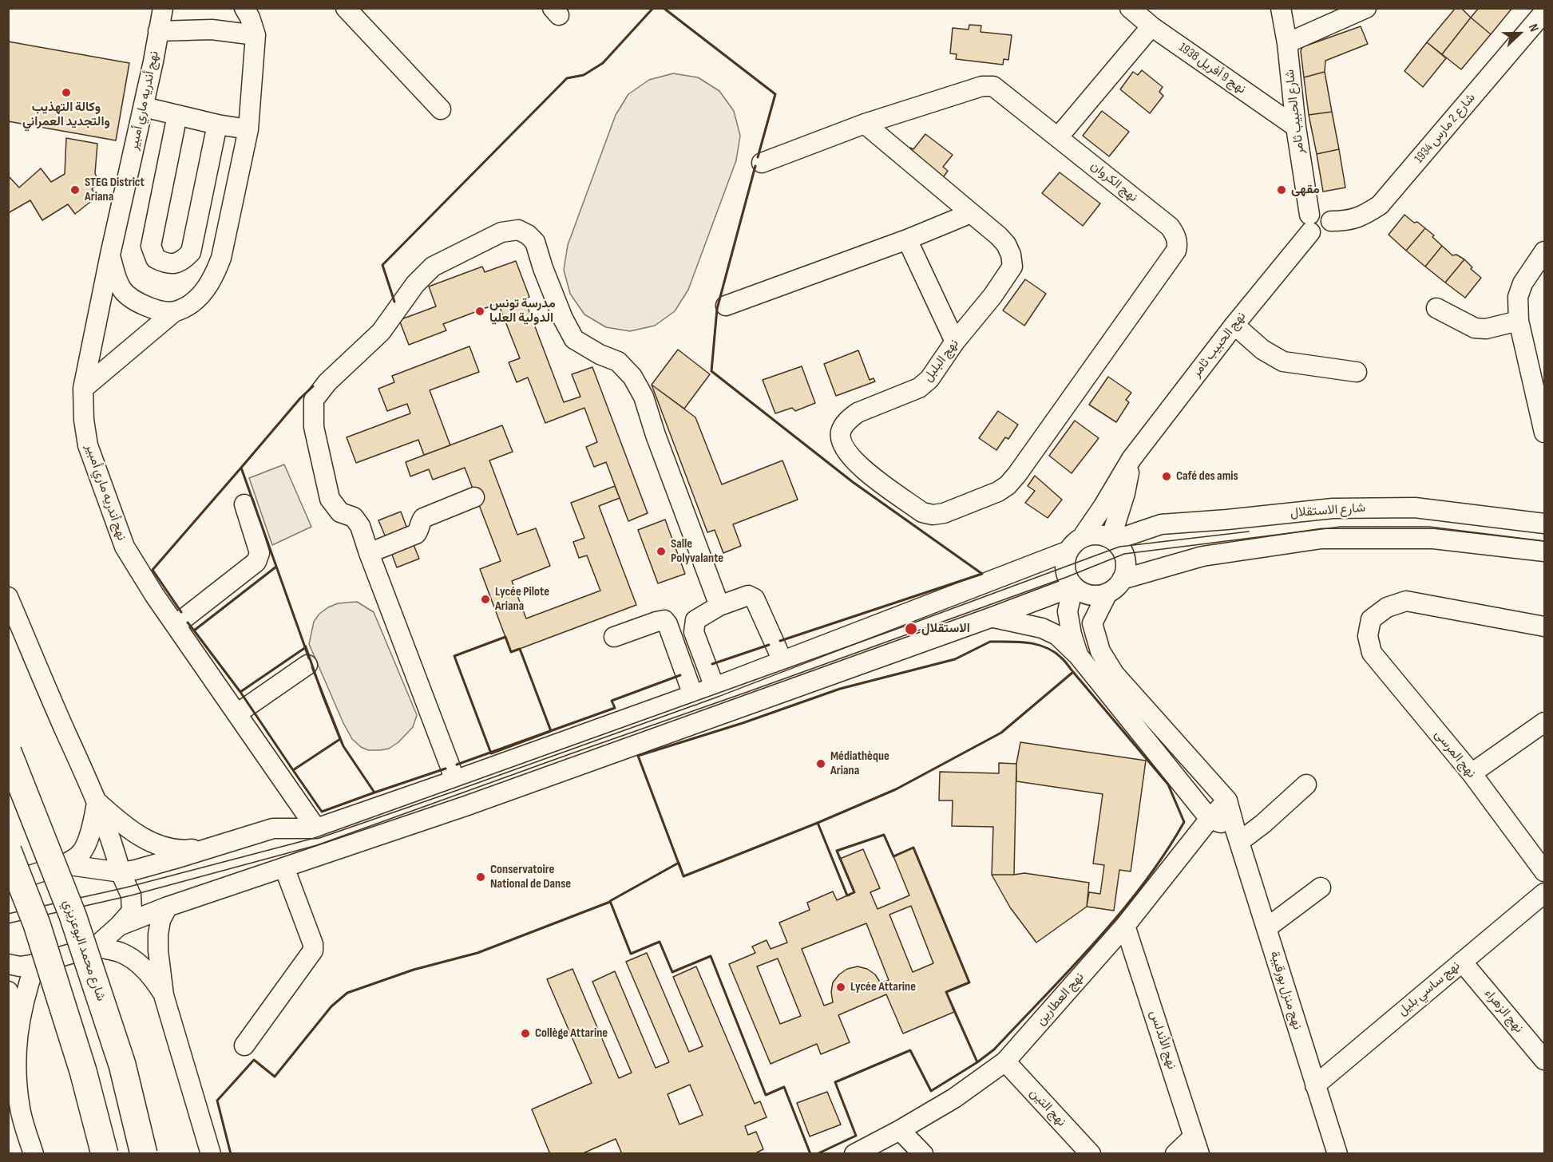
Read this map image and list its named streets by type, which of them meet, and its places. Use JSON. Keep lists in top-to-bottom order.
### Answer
{
  "streets": {
    "highway": ["شارع محمد البوعزيزي"],
    "street": [
      "نهج 9 أفريل 1938",
      "نهج أندريه ماري أمبير",
      "شارع الحبيب ثامر",
      "شارع 2 مارس 1934",
      "نهج الكروان",
      "نهج الحبيب ثامر",
      "نهج البلبل",
      "شارع الاستقلال",
      "نهج المرسى",
      "نهج ساسي بليل",
      "نهج منزل بورقيبة",
      "نهج العطارين",
      "نهج الزهراء",
      "نهج الأندلس",
      "نهج التين"
    ]
  },
  "crossings": [
    ["نهج 9 أفريل 1938", "شارع الحبيب ثامر"],
    ["شارع الحبيب ثامر", "شارع 2 مارس 1934"],
    ["شارع الحبيب ثامر", "نهج الحبيب ثامر"],
    ["شارع 2 مارس 1934", "نهج الحبيب ثامر"],
    ["نهج الكروان", "نهج البلبل"],
    ["نهج الحبيب ثامر", "شارع الاستقلال"],
    ["نهج ساسي بليل", "نهج منزل بورقيبة"],
    ["نهج ساسي بليل", "نهج الزهراء"],
    ["نهج منزل بورقيبة", "نهج العطارين"],
    ["نهج العطارين", "نهج الأندلس"],
    ["نهج العطارين", "نهج التين"]
  ],
  "places": [
    "وكالة التهذيب والتجديد العمراني",
    "STEG District Ariana",
    "مقهى",
    "مدرسة تونس الدولية العليا",
    "Café des amis",
    "Salle Polyvalante",
    "Lycée Pilote Ariana",
    "الاستقلال",
    "Médiathèque Ariana",
    "Conservatoire National de Danse",
    "Lycée Attarine",
    "Collège Attarine"
  ],
  "north": "right"
}
